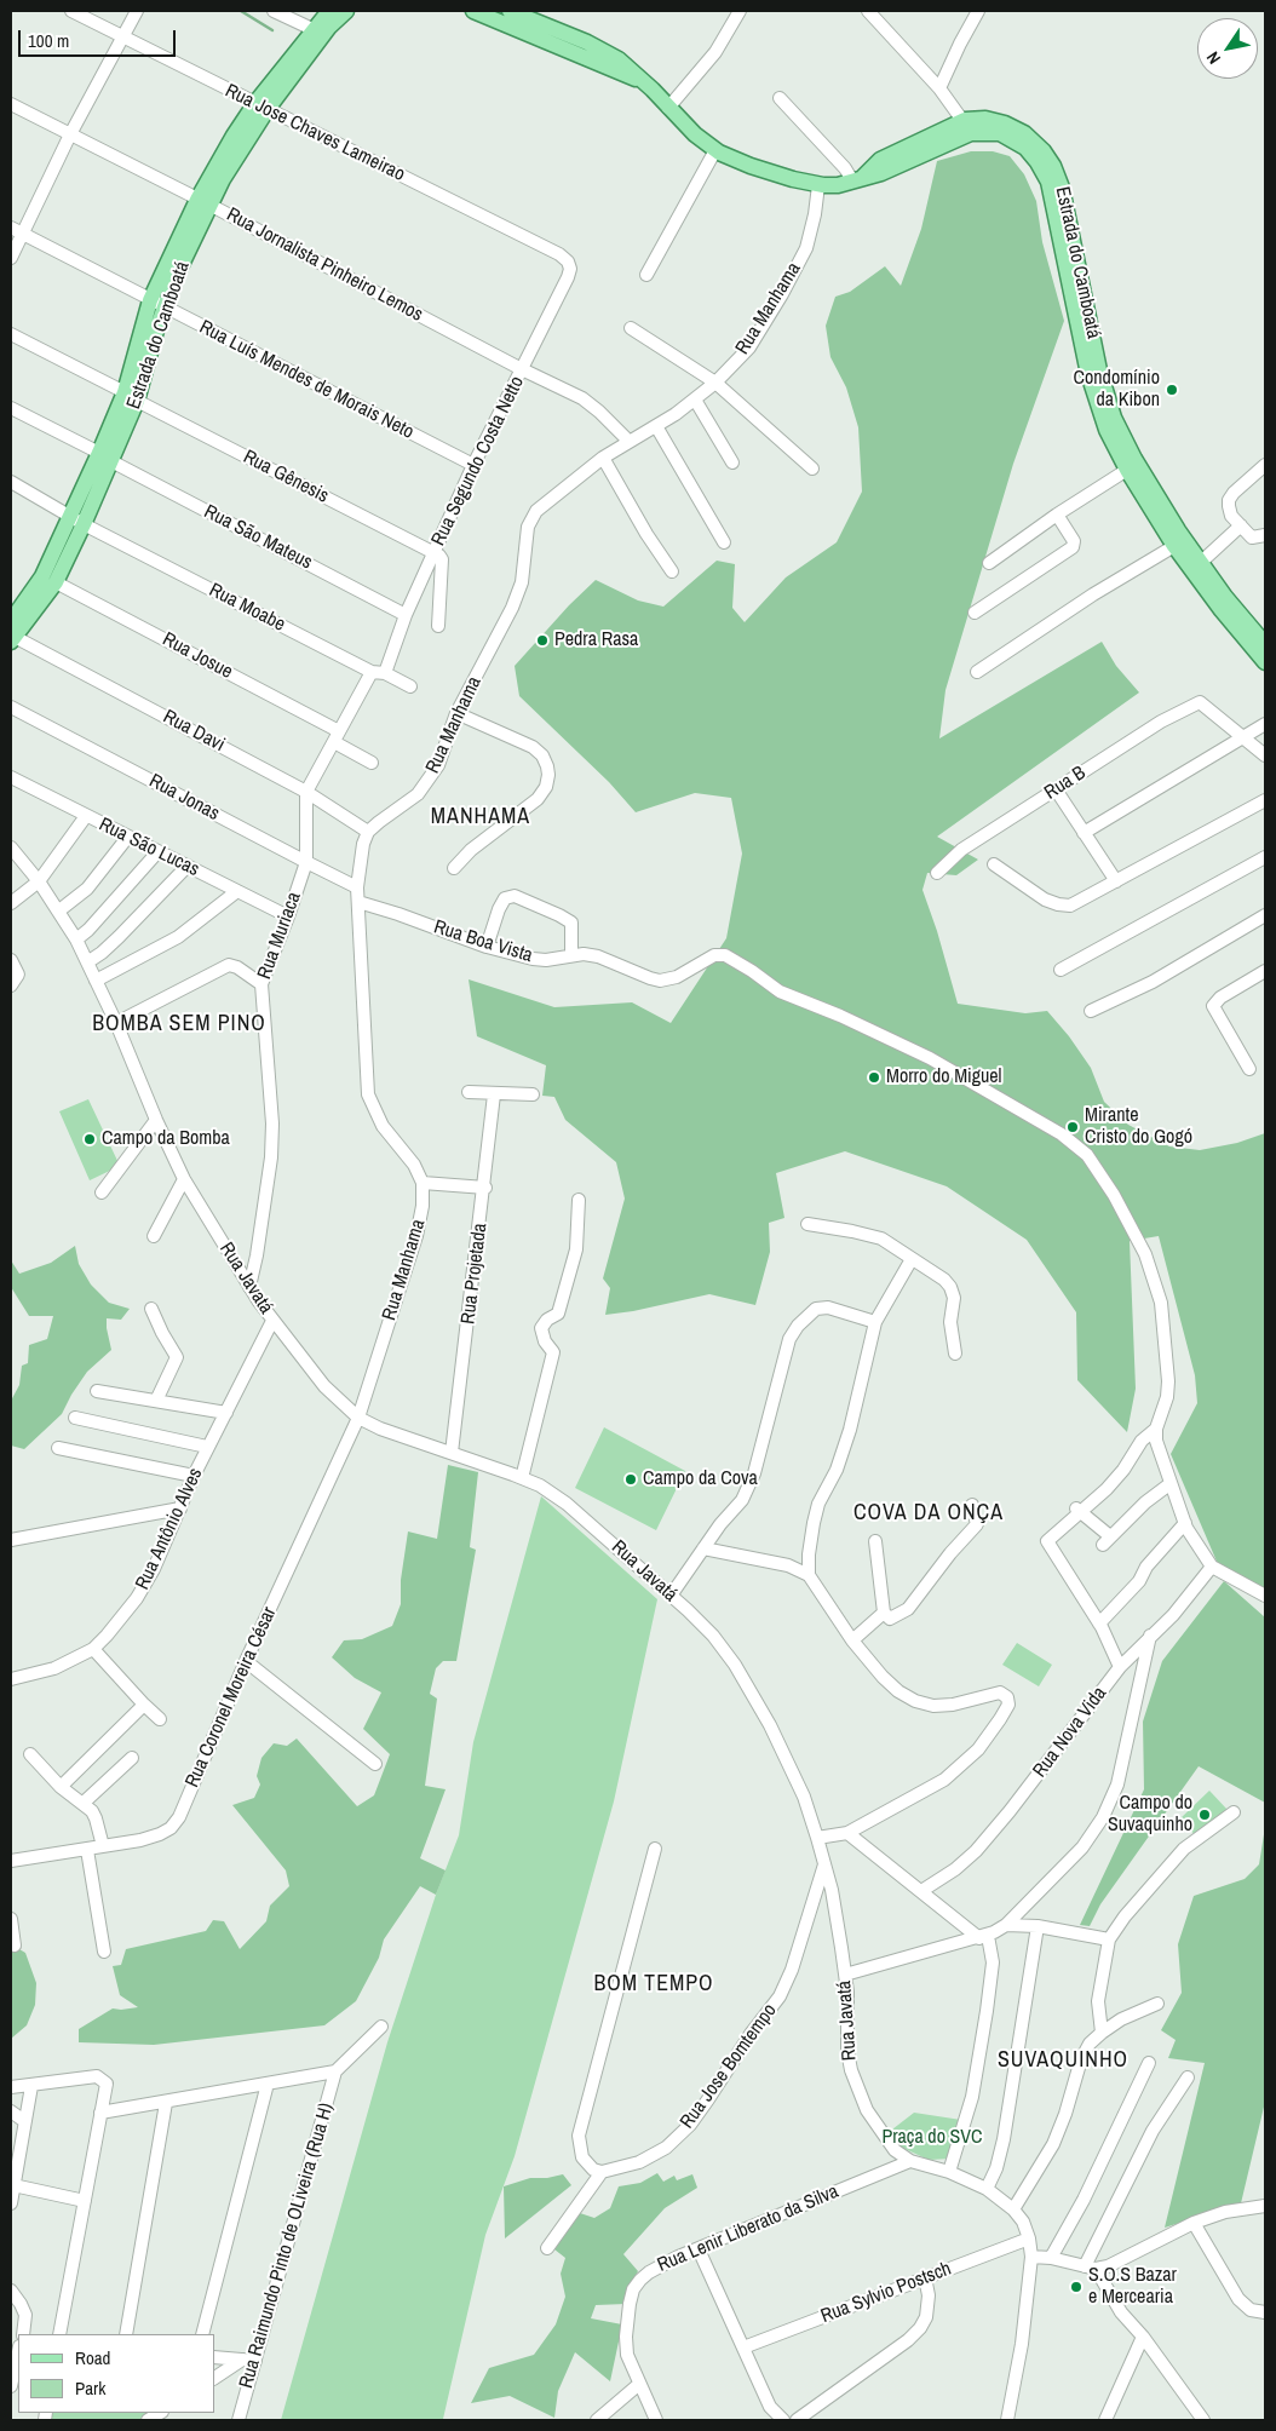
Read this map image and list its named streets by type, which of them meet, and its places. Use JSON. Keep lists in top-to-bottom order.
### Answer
{
  "streets": {
    "main road": ["Estrada do Camboatá"],
    "street": [
      "Rua Jose Chaves Lameirao",
      "Rua Jornalista Pinheiro Lemos",
      "Rua Manhama",
      "Rua Luís Mendes de Morais Neto",
      "Rua Segundo Costa Netto",
      "Rua Gênesis",
      "Rua São Mateus",
      "Rua Moabe",
      "Rua Josue",
      "Rua Davi",
      "Rua B",
      "Rua Jonas",
      "Rua São Lucas",
      "Rua Muriaca",
      "Rua Boa Vista",
      "Rua Projetada",
      "Rua Javatá",
      "Rua Antônio Alves",
      "Rua Coronel Moreira César",
      "Rua Nova Vida",
      "Rua Jose Bomtempo",
      "Rua Lenir Liberato da Silva",
      "Rua Raimundo Pinto de OLiveira (Rua H)",
      "Rua Sylvio Postsch"
    ]
  },
  "crossings": [
    ["Rua Jose Chaves Lameirao", "Estrada do Camboatá"],
    ["Rua Jose Chaves Lameirao", "Rua Segundo Costa Netto"],
    ["Estrada do Camboatá", "Rua Jornalista Pinheiro Lemos"],
    ["Estrada do Camboatá", "Rua Manhama"],
    ["Estrada do Camboatá", "Rua Luís Mendes de Morais Neto"],
    ["Estrada do Camboatá", "Rua Gênesis"],
    ["Estrada do Camboatá", "Rua São Mateus"],
    ["Estrada do Camboatá", "Rua Moabe"],
    ["Estrada do Camboatá", "Rua Josue"],
    ["Estrada do Camboatá", "Rua Davi"],
    ["Rua Jornalista Pinheiro Lemos", "Rua Manhama"],
    ["Rua Jornalista Pinheiro Lemos", "Rua Segundo Costa Netto"],
    ["Rua Manhama", "Rua Davi"],
    ["Rua Manhama", "Rua Javatá"],
    ["Rua Manhama", "Rua Coronel Moreira César"],
    ["Rua Luís Mendes de Morais Neto", "Rua Segundo Costa Netto"],
    ["Rua Segundo Costa Netto", "Rua Gênesis"],
    ["Rua Segundo Costa Netto", "Rua São Mateus"],
    ["Rua Segundo Costa Netto", "Rua Moabe"],
    ["Rua Moabe", "Rua Muriaca"],
    ["Rua Josue", "Rua Muriaca"],
    ["Rua Davi", "Rua Muriaca"],
    ["Rua Jonas", "Rua Muriaca"],
    ["Rua São Lucas", "Rua Muriaca"],
    ["Rua Muriaca", "Rua Javatá"],
    ["Rua Projetada", "Rua Javatá"],
    ["Rua Javatá", "Rua Antônio Alves"],
    ["Rua Javatá", "Rua Coronel Moreira César"],
    ["Rua Javatá", "Rua Jose Bomtempo"],
    ["Rua Javatá", "Rua Lenir Liberato da Silva"],
    ["Rua Javatá", "Rua Sylvio Postsch"]
  ],
  "districts": [
    "MANHAMA",
    "BOMBA SEM PINO",
    "COVA DA ONÇA",
    "BOM TEMPO",
    "SUVAQUINHO"
  ],
  "parks": ["Praça do SVC"],
  "places": [
    "Condomínio da Kibon",
    "Pedra Rasa",
    "Morro do Miguel",
    "Mirante Cristo do Gogó",
    "Campo da Bomba",
    "Campo da Cova",
    "Campo do Suvaquinho",
    "S.O.S Bazar e Mercearia"
  ],
  "legend": ["Road", "Park"],
  "scale_bar": "100 m",
  "north": "bottom left"
}
